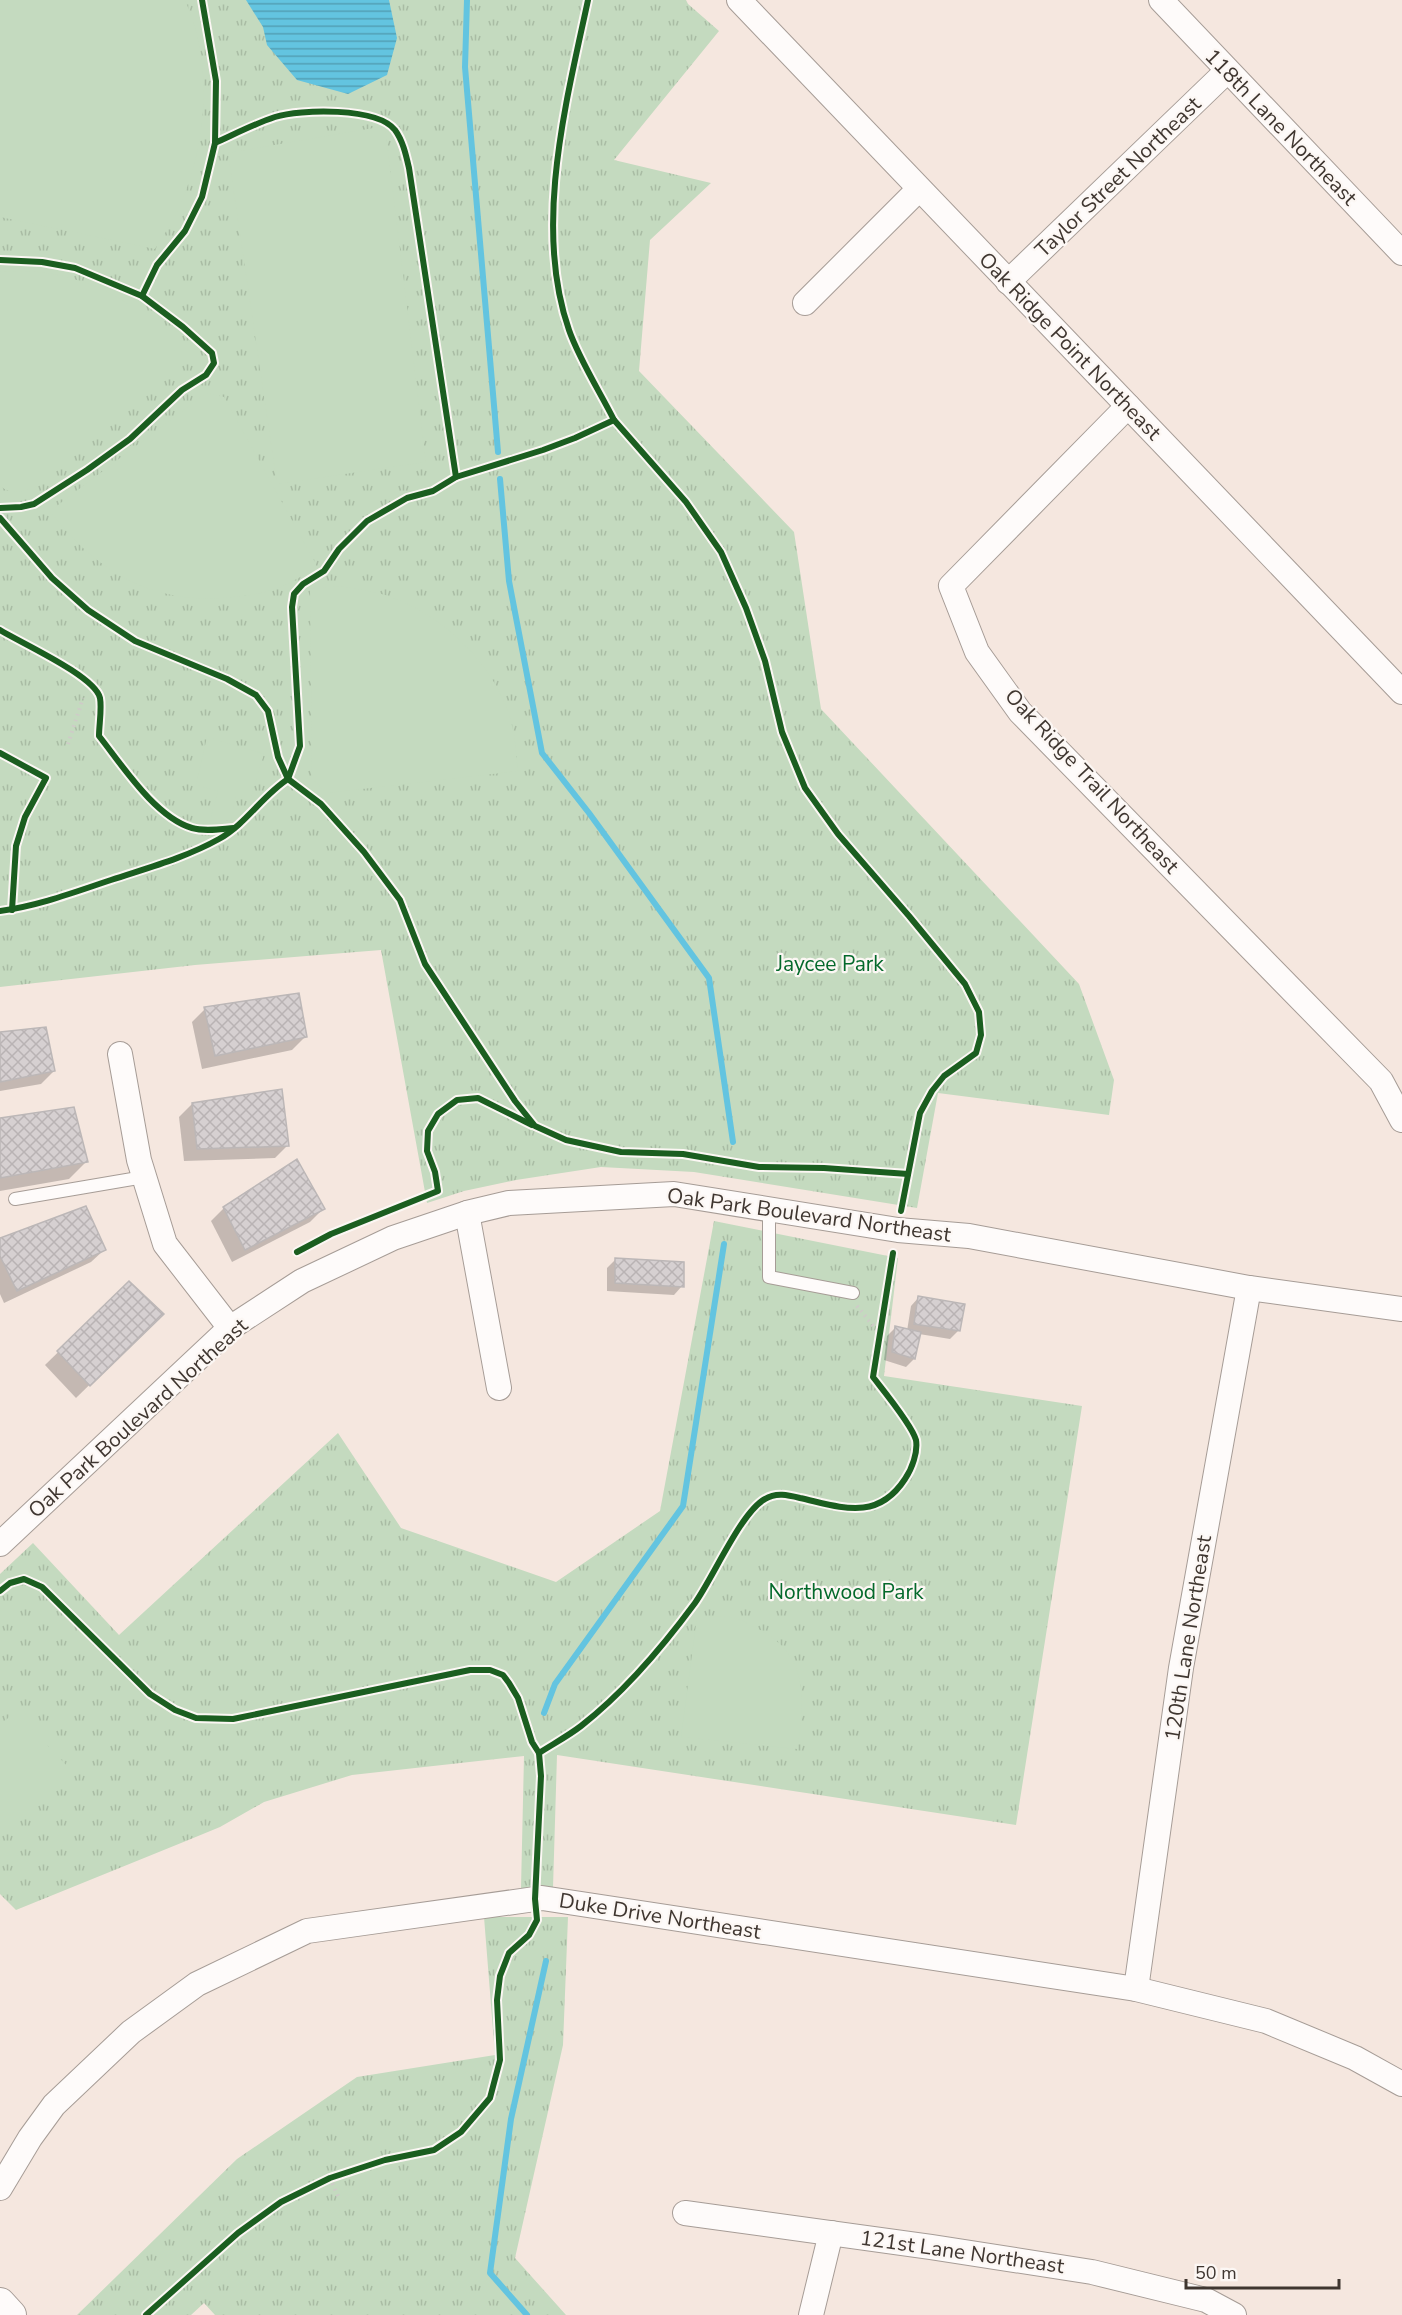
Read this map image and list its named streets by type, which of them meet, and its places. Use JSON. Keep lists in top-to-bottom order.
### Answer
{
  "streets": {
    "street": [
      "118th Lane Northeast",
      "Taylor Street Northeast",
      "Oak Ridge Point Northeast",
      "Oak Ridge Trail Northeast",
      "Oak Park Boulevard Northeast",
      "120th Lane Northeast",
      "Duke Drive Northeast",
      "121st Lane Northeast"
    ]
  },
  "crossings": [
    ["118th Lane Northeast", "Taylor Street Northeast"],
    ["Taylor Street Northeast", "Oak Ridge Point Northeast"],
    ["Oak Ridge Point Northeast", "Oak Ridge Trail Northeast"],
    ["Oak Park Boulevard Northeast", "120th Lane Northeast"],
    ["120th Lane Northeast", "Duke Drive Northeast"]
  ],
  "parks": ["Jaycee Park", "Northwood Park"],
  "scale_bar": "50 m"
}
